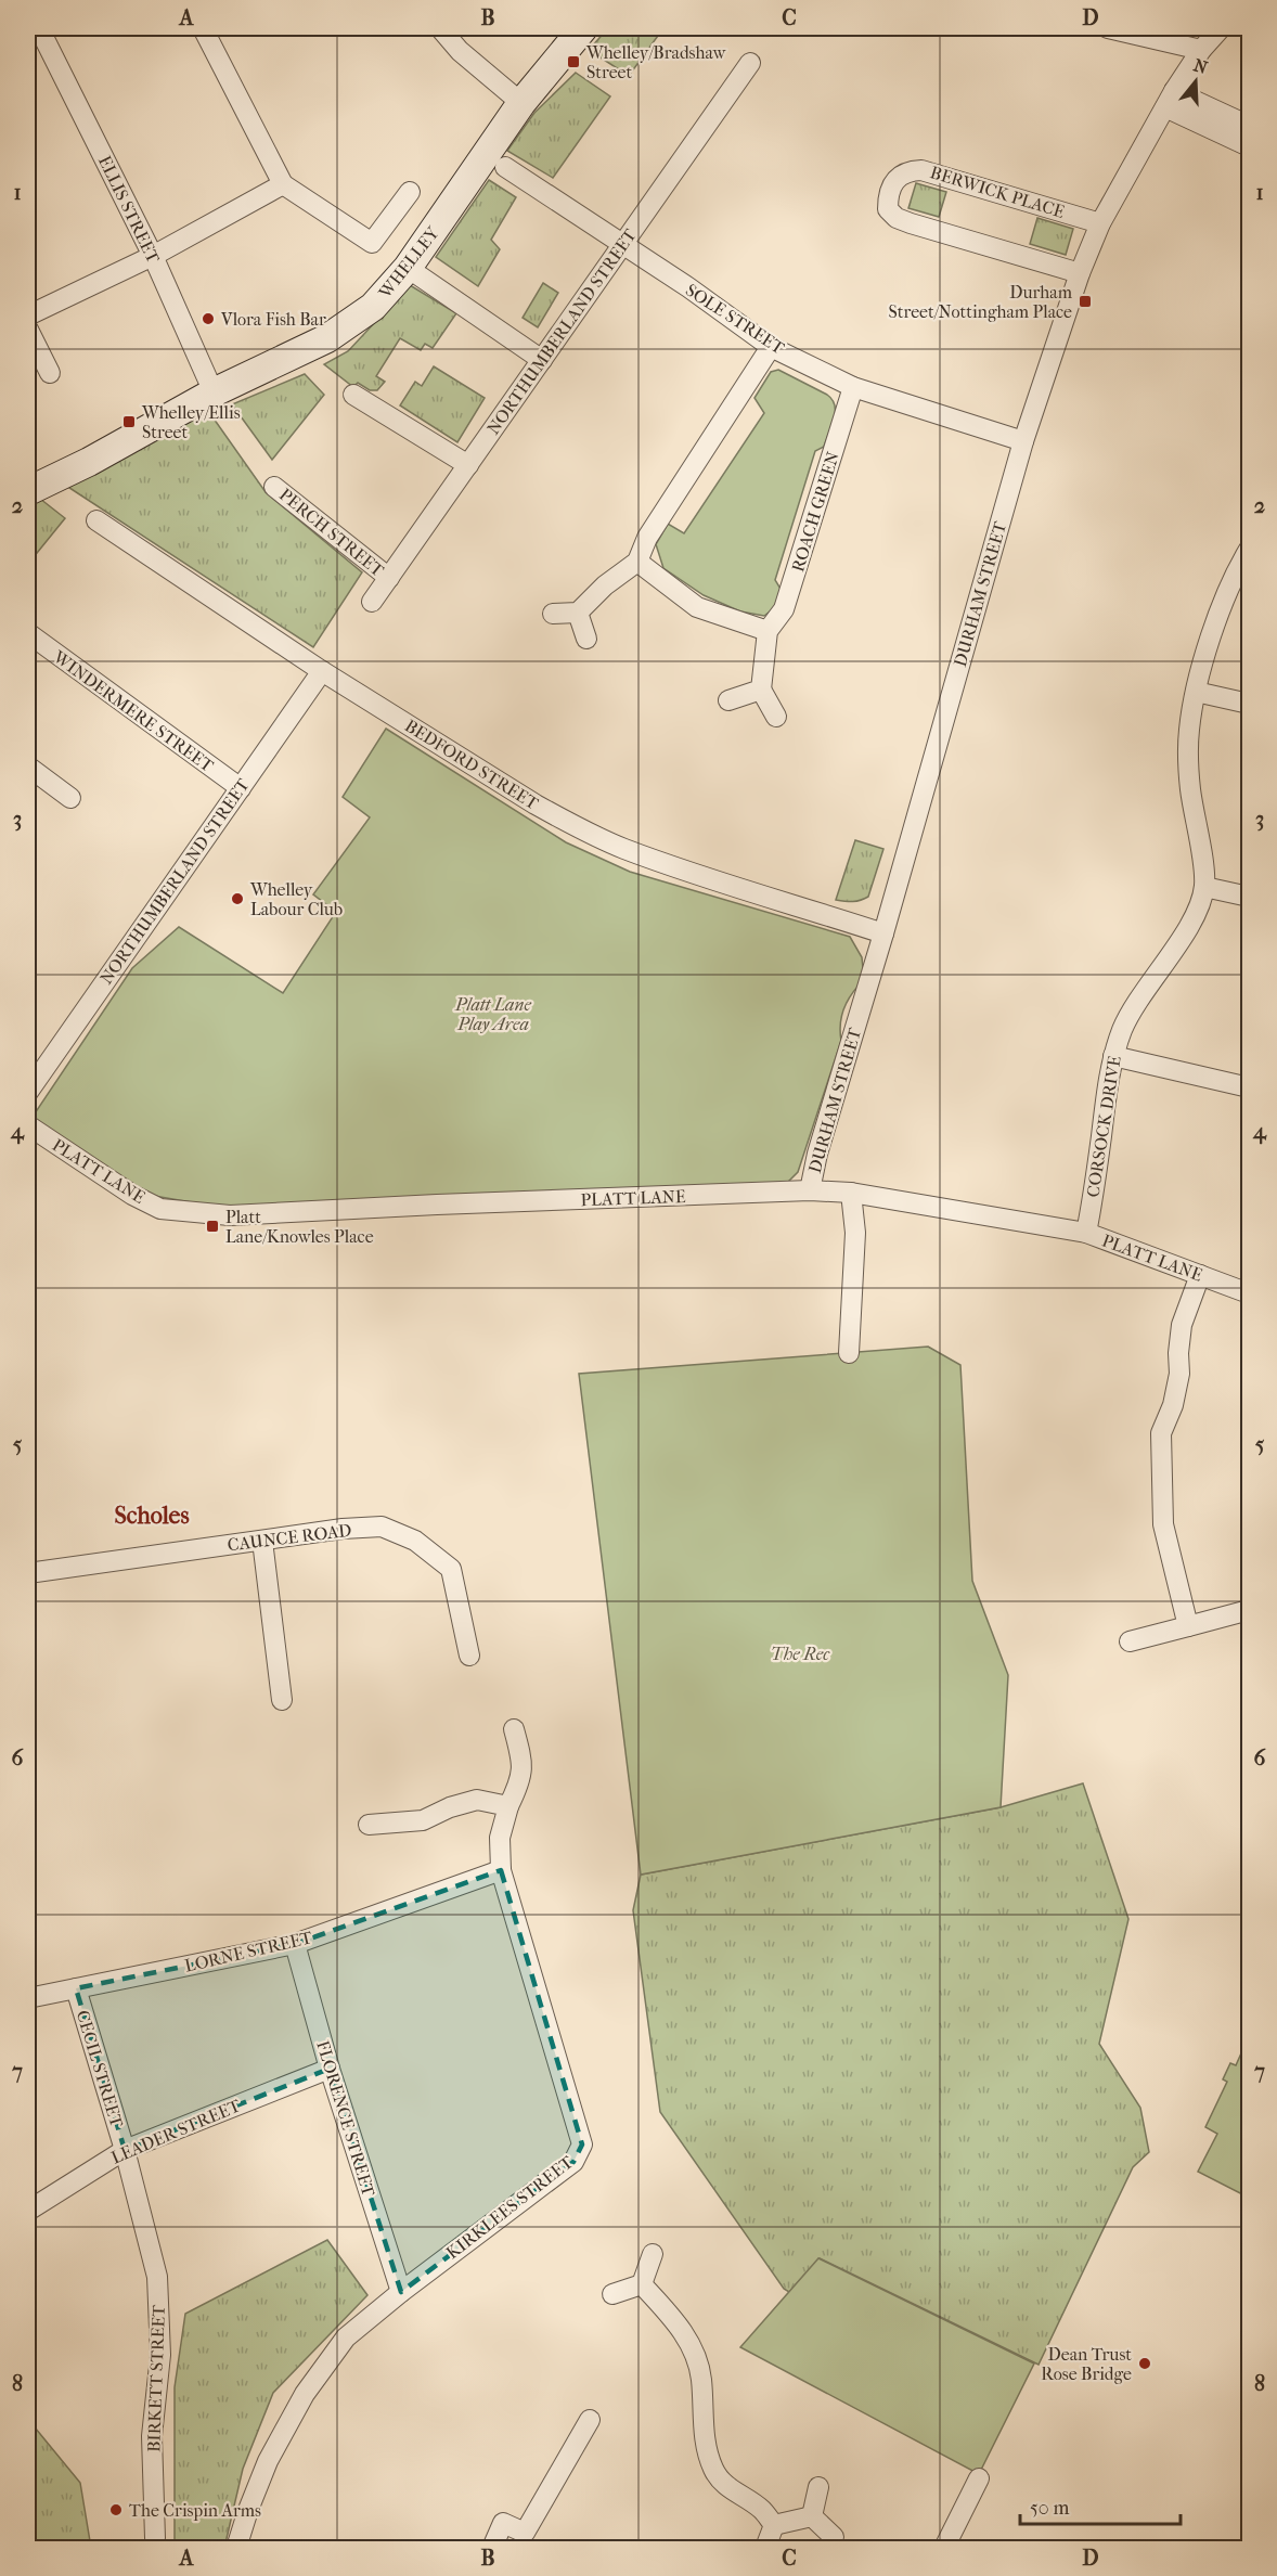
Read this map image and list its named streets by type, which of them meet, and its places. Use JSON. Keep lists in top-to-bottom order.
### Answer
{
  "streets": {
    "main road": ["WHELLEY"],
    "street": [
      "BERWICK PLACE",
      "ELLIS STREET",
      "SOLE STREET",
      "NORTHUMBERLAND STREET",
      "ROACH GREEN",
      "PERCH STREET",
      "DURHAM STREET",
      "WINDERMERE STREET",
      "BEDFORD STREET",
      "CORSOCK DRIVE",
      "PLATT LANE",
      "CAUNCE ROAD",
      "LORNE STREET",
      "CECIL STREET",
      "FLORENCE STREET",
      "LEADER STREET",
      "KIRKLEES STREET",
      "BIRKETT STREET"
    ]
  },
  "crossings": [
    ["BERWICK PLACE", "DURHAM STREET"],
    ["ELLIS STREET", "WHELLEY"],
    ["SOLE STREET", "NORTHUMBERLAND STREET"],
    ["SOLE STREET", "ROACH GREEN"],
    ["SOLE STREET", "DURHAM STREET"],
    ["NORTHUMBERLAND STREET", "PERCH STREET"],
    ["NORTHUMBERLAND STREET", "WINDERMERE STREET"],
    ["NORTHUMBERLAND STREET", "BEDFORD STREET"],
    ["DURHAM STREET", "BEDFORD STREET"],
    ["DURHAM STREET", "PLATT LANE"],
    ["CORSOCK DRIVE", "PLATT LANE"],
    ["LORNE STREET", "CECIL STREET"],
    ["LORNE STREET", "FLORENCE STREET"],
    ["LORNE STREET", "KIRKLEES STREET"],
    ["CECIL STREET", "LEADER STREET"],
    ["CECIL STREET", "BIRKETT STREET"],
    ["FLORENCE STREET", "LEADER STREET"],
    ["FLORENCE STREET", "KIRKLEES STREET"],
    ["LEADER STREET", "BIRKETT STREET"]
  ],
  "districts": ["Scholes"],
  "parks": ["Platt Lane Play Area", "The Rec"],
  "places": {
    "transit": [
      "Whelley/Bradshaw Street",
      "Durham Street/Nottingham Place",
      "Whelley/Ellis Street",
      "Platt Lane/Knowles Place"
    ],
    "other": [
      "Vlora Fish Bar",
      "Whelley Labour Club",
      "Dean Trust Rose Bridge",
      "The Crispin Arms"
    ]
  },
  "scale_bar": "50 m",
  "north": "top",
  "grid": {
    "columns": [
      "A",
      "B",
      "C",
      "D"
    ],
    "rows": [
      "1",
      "2",
      "3",
      "4",
      "5",
      "6",
      "7",
      "8"
    ]
  }
}
